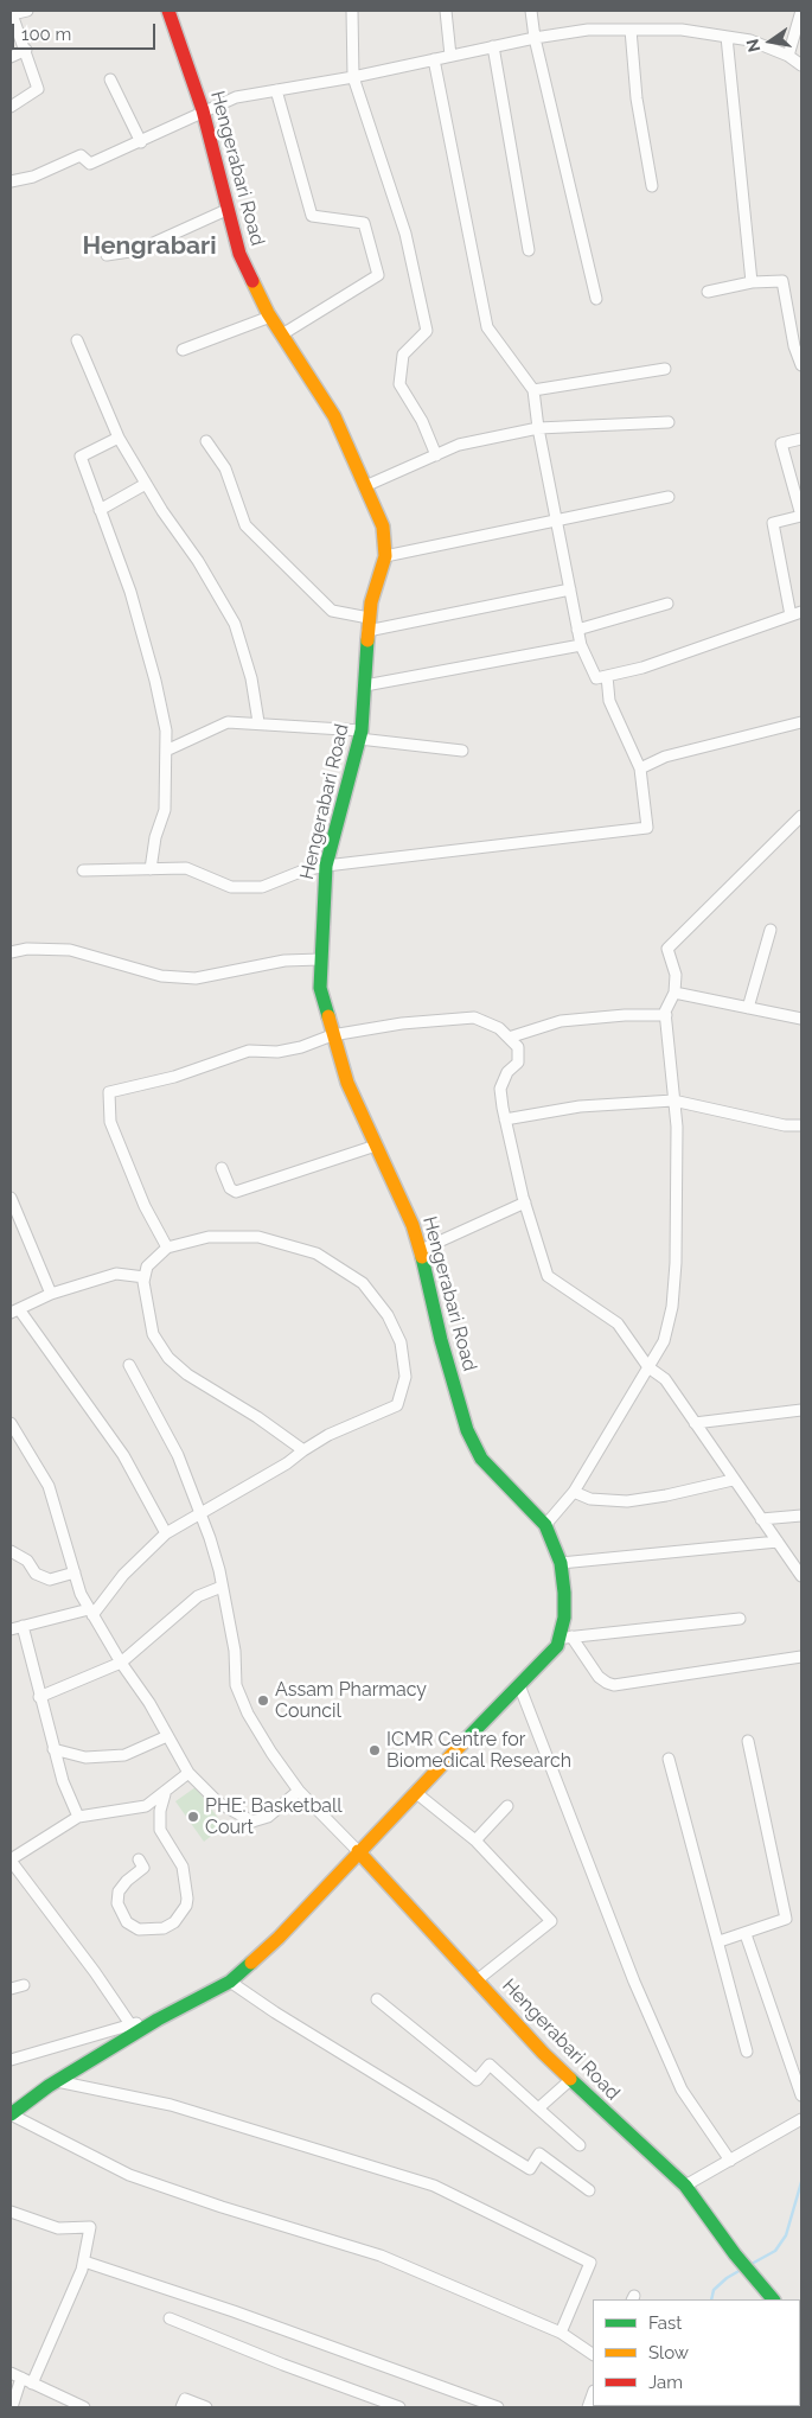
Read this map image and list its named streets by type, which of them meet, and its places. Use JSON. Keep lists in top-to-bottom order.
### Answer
{
  "streets": {
    "main road": ["Hengerabari Road"]
  },
  "districts": ["Hengrabari"],
  "places": ["Assam Pharmacy Council", "ICMR Centre for Biomedical Research", "PHE: Basketball Court"],
  "legend": ["Fast", "Slow", "Jam"],
  "scale_bar": "100 m",
  "north": "left"
}
